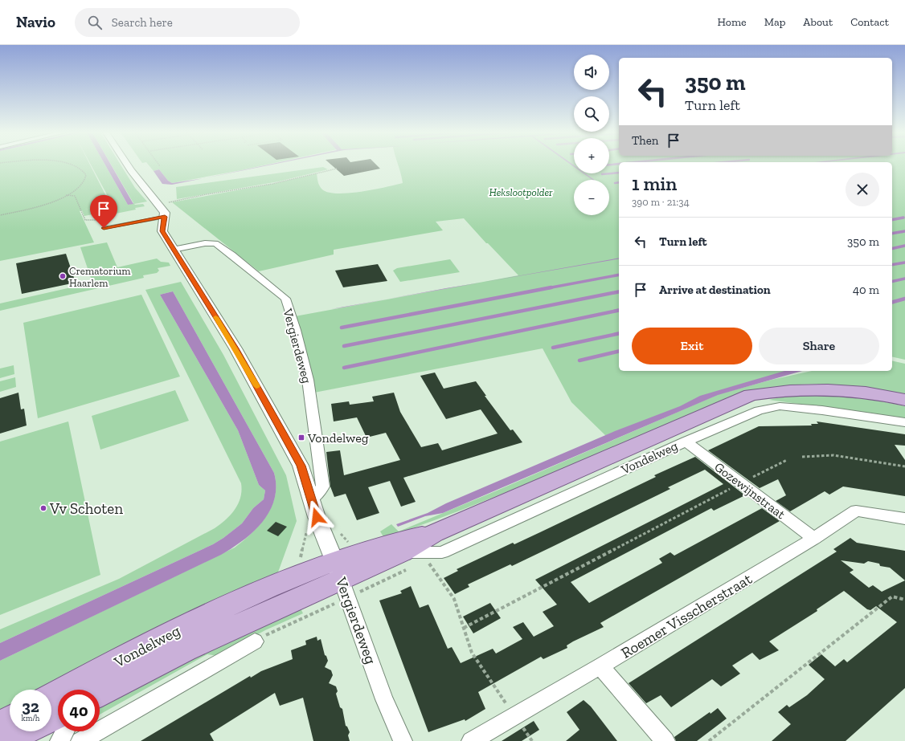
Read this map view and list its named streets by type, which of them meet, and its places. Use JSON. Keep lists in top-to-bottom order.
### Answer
{
  "streets": {
    "main road": ["Vondelweg"],
    "street": ["Vergierdeweg", "Gozewijnstraat", "Roemer Visscherstraat"]
  },
  "crossings": [
    ["Vergierdeweg", "Vondelweg"],
    ["Vondelweg", "Gozewijnstraat"],
    ["Gozewijnstraat", "Roemer Visscherstraat"]
  ],
  "parks": ["Hekslootpolder"],
  "places": {
    "other": ["Crematorium Haarlem", "Vv Schoten"],
    "transit": ["Vondelweg"]
  },
  "page": {
    "header": "Navio",
    "search": "Search here",
    "nav": [
      "Home",
      "Map",
      "About",
      "Contact"
    ],
    "map_buttons": ["+", "−"],
    "turn": ["350 m", "Turn left"],
    "then": "Then",
    "heading": ["1 min", "390 m · 21:34"],
    "list": [
      {
        "name": "Turn left",
        "value": "350 m"
      },
      {
        "name": "Arrive at destination",
        "value": "40 m"
      }
    ],
    "buttons": ["Exit", "Share"],
    "speed": "32 km/h",
    "limit": "40"
  }
}
